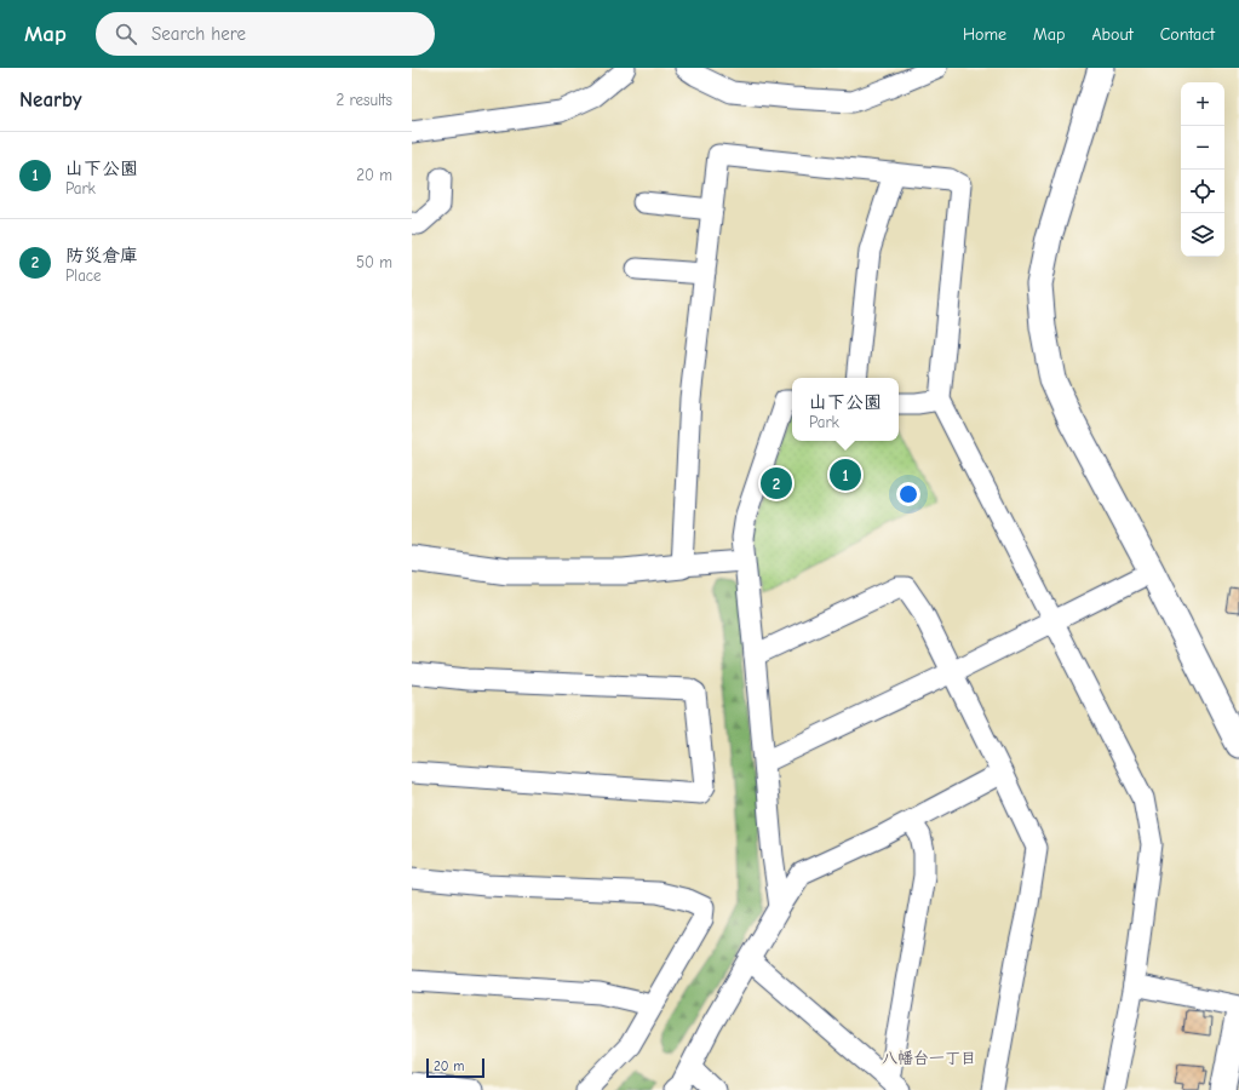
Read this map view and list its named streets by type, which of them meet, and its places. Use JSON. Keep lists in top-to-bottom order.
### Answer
{
  "districts": ["八幡台一丁目"],
  "scale_bar": "20 m",
  "page": {
    "header": "Map",
    "search": "Search here",
    "nav": [
      "Home",
      "Map",
      "About",
      "Contact"
    ],
    "heading": ["Nearby", "2 results"],
    "map_buttons": ["+", "−"],
    "list": [
      {
        "mark": "1",
        "name": "山下公園",
        "note": "Park",
        "value": "20 m"
      },
      {
        "mark": "2",
        "name": "防災倉庫",
        "note": "Place",
        "value": "50 m"
      }
    ],
    "popup": ["山下公園", "Park"],
    "pins": ["1", "2"],
    "scale": "20 m"
  }
}
